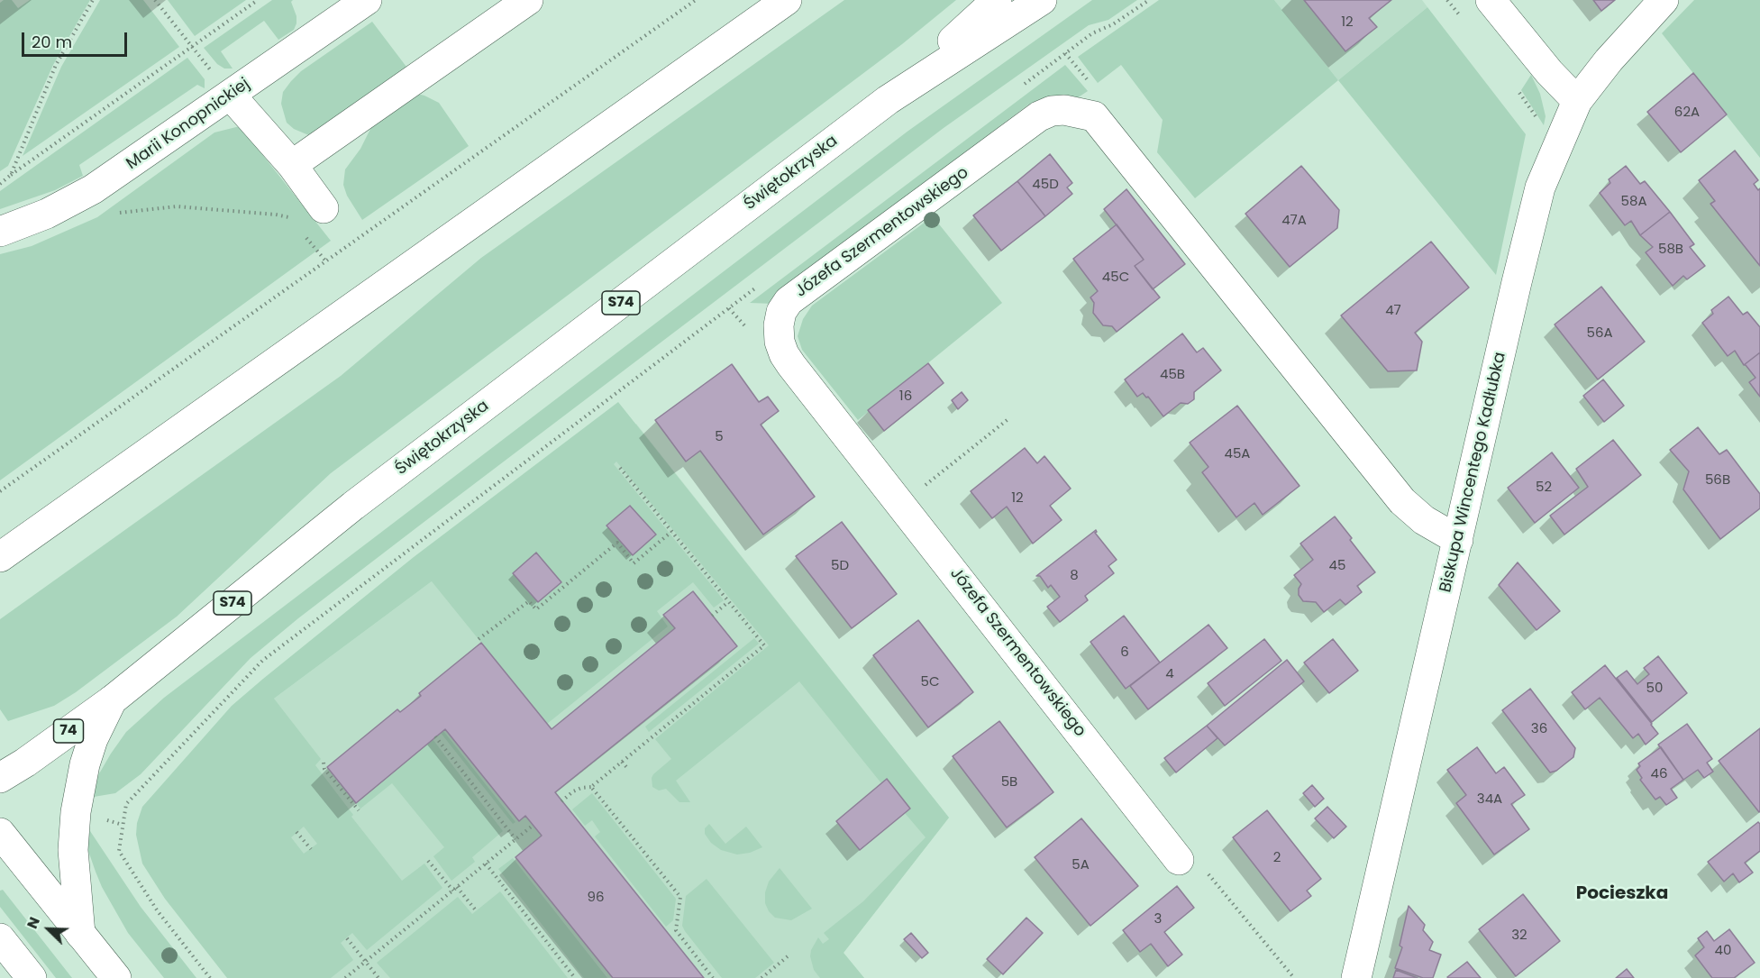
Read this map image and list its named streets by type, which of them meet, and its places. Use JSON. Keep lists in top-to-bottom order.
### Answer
{
  "streets": {
    "main road": [
      "Marii Konopnickiej",
      "Świętokrzyska",
      "Józefa Szermentowskiego",
      "S74",
      "Biskupa Wincentego Kadłubka",
      "74"
    ]
  },
  "crossings": [
    ["Świętokrzyska", "S74"],
    ["Józefa Szermentowskiego", "Biskupa Wincentego Kadłubka"]
  ],
  "districts": ["Pocieszka"],
  "house_numbers": [
    "12",
    "62A",
    "45D",
    "58A",
    "47A",
    "58B",
    "45C",
    "47",
    "56A",
    "45B",
    "16",
    "5",
    "45A",
    "56B",
    "52",
    "12",
    "5D",
    "45",
    "8",
    "6",
    "4",
    "5C",
    "50",
    "36",
    "46",
    "5B",
    "34A",
    "2",
    "5A",
    "96",
    "3",
    "32",
    "40"
  ],
  "scale_bar": "20 m",
  "north": "top left"
}
